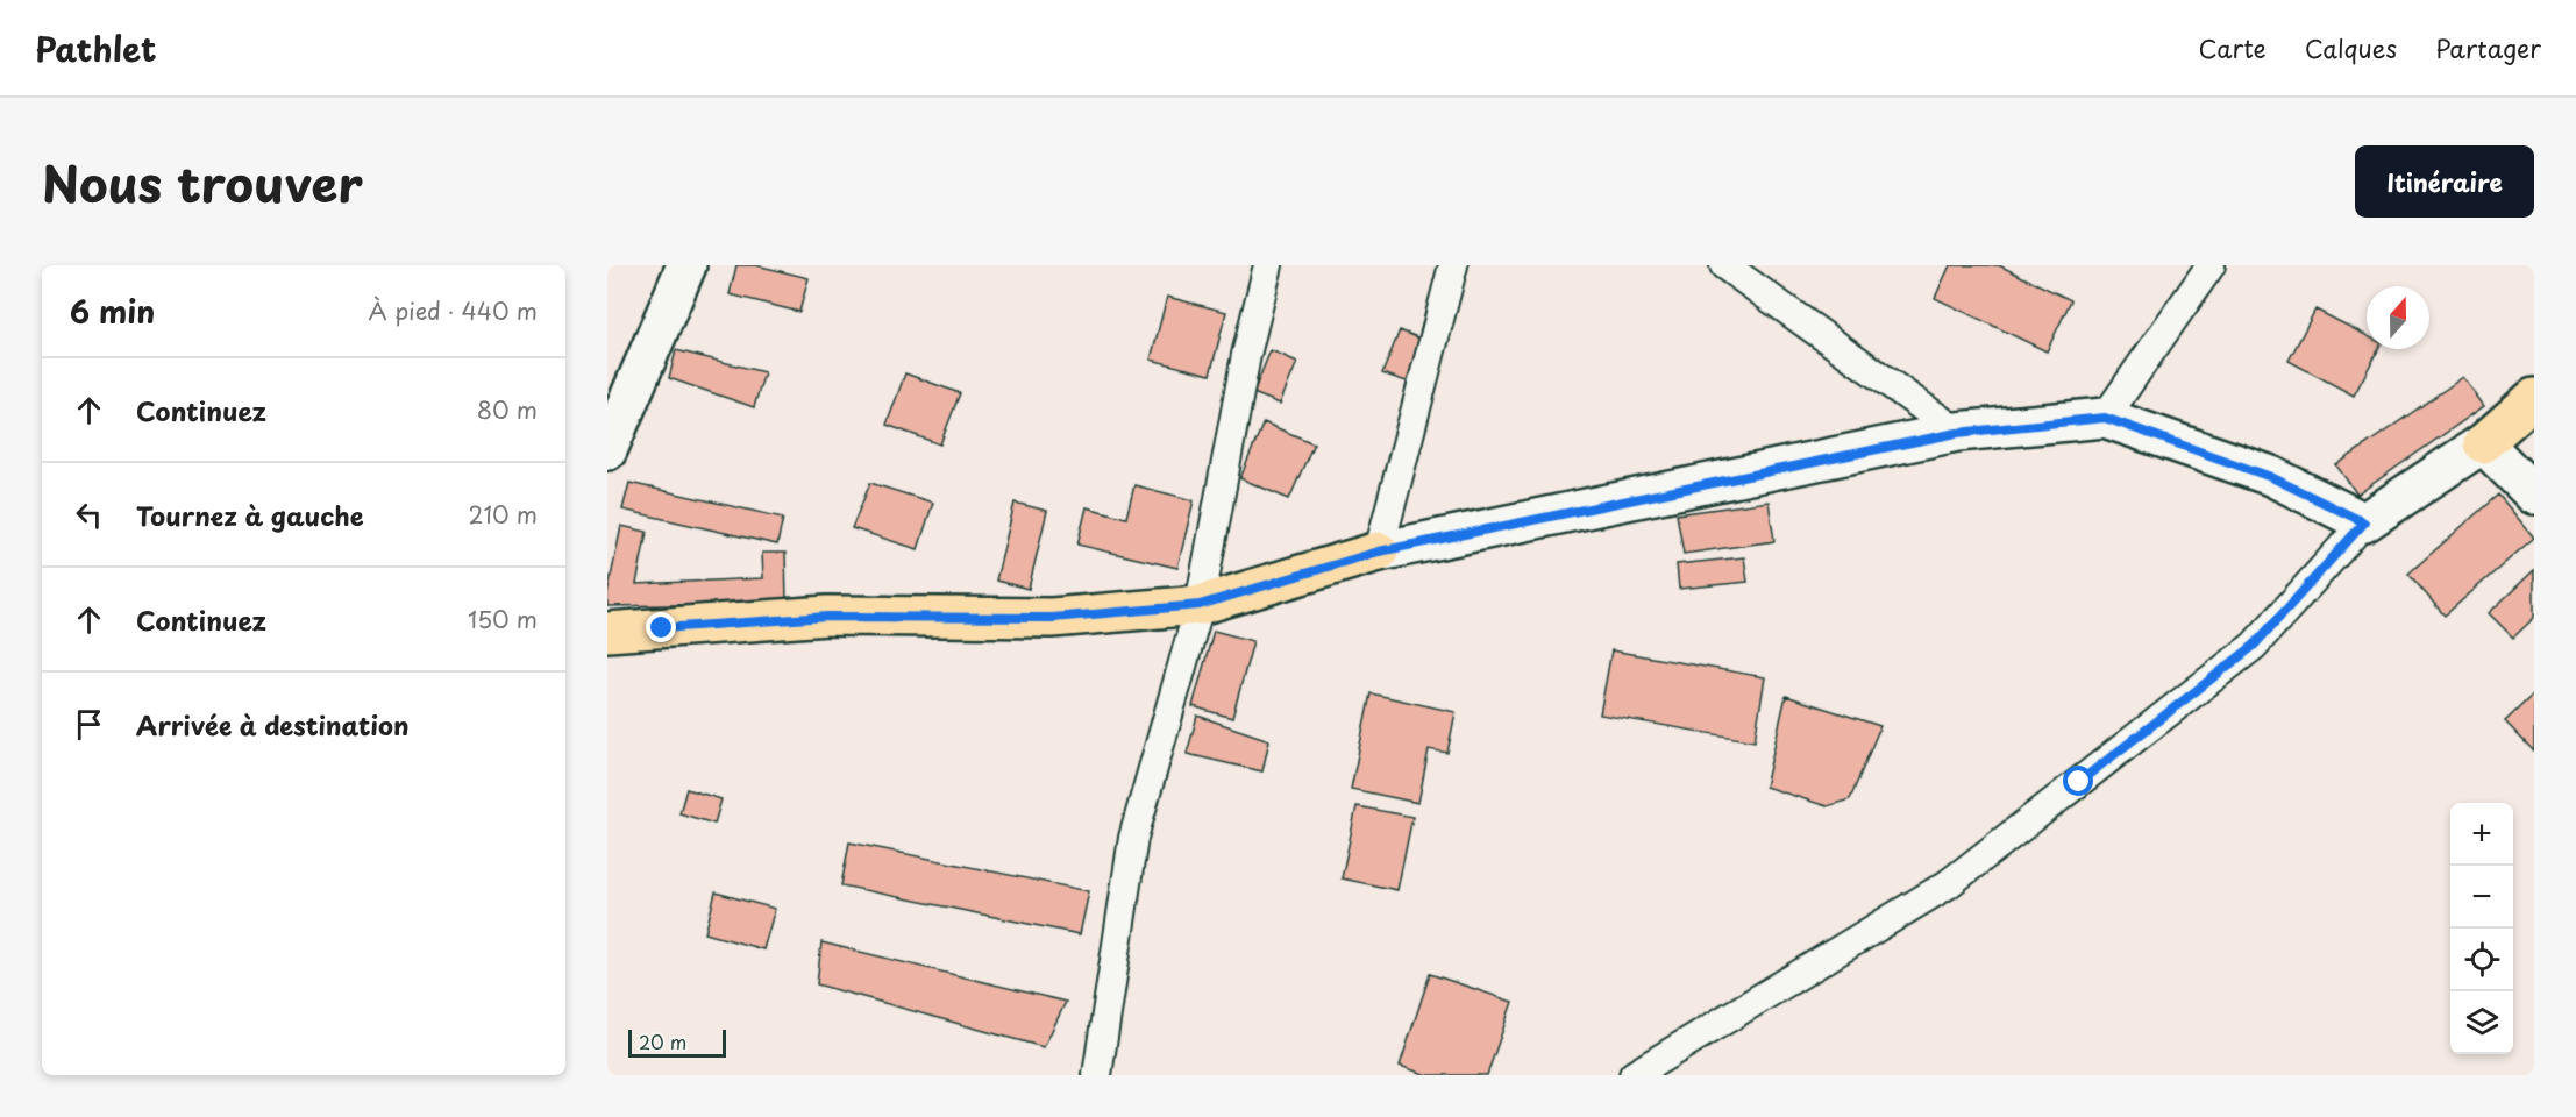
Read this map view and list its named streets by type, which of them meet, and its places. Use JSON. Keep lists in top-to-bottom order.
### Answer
{
  "scale_bar": "20 m",
  "north": "top",
  "page": {
    "header": "Pathlet",
    "nav": ["Carte", "Calques", "Partager"],
    "title": "Nous trouver",
    "buttons": "Itinéraire",
    "heading": ["6 min", "À pied · 440 m"],
    "list": [
      ["Continuez", "80 m"],
      ["Tournez à gauche", "210 m"],
      ["Continuez", "150 m"],
      "Arrivée à destination"
    ],
    "map_buttons": ["+", "−"],
    "scale": "20 m"
  }
}
